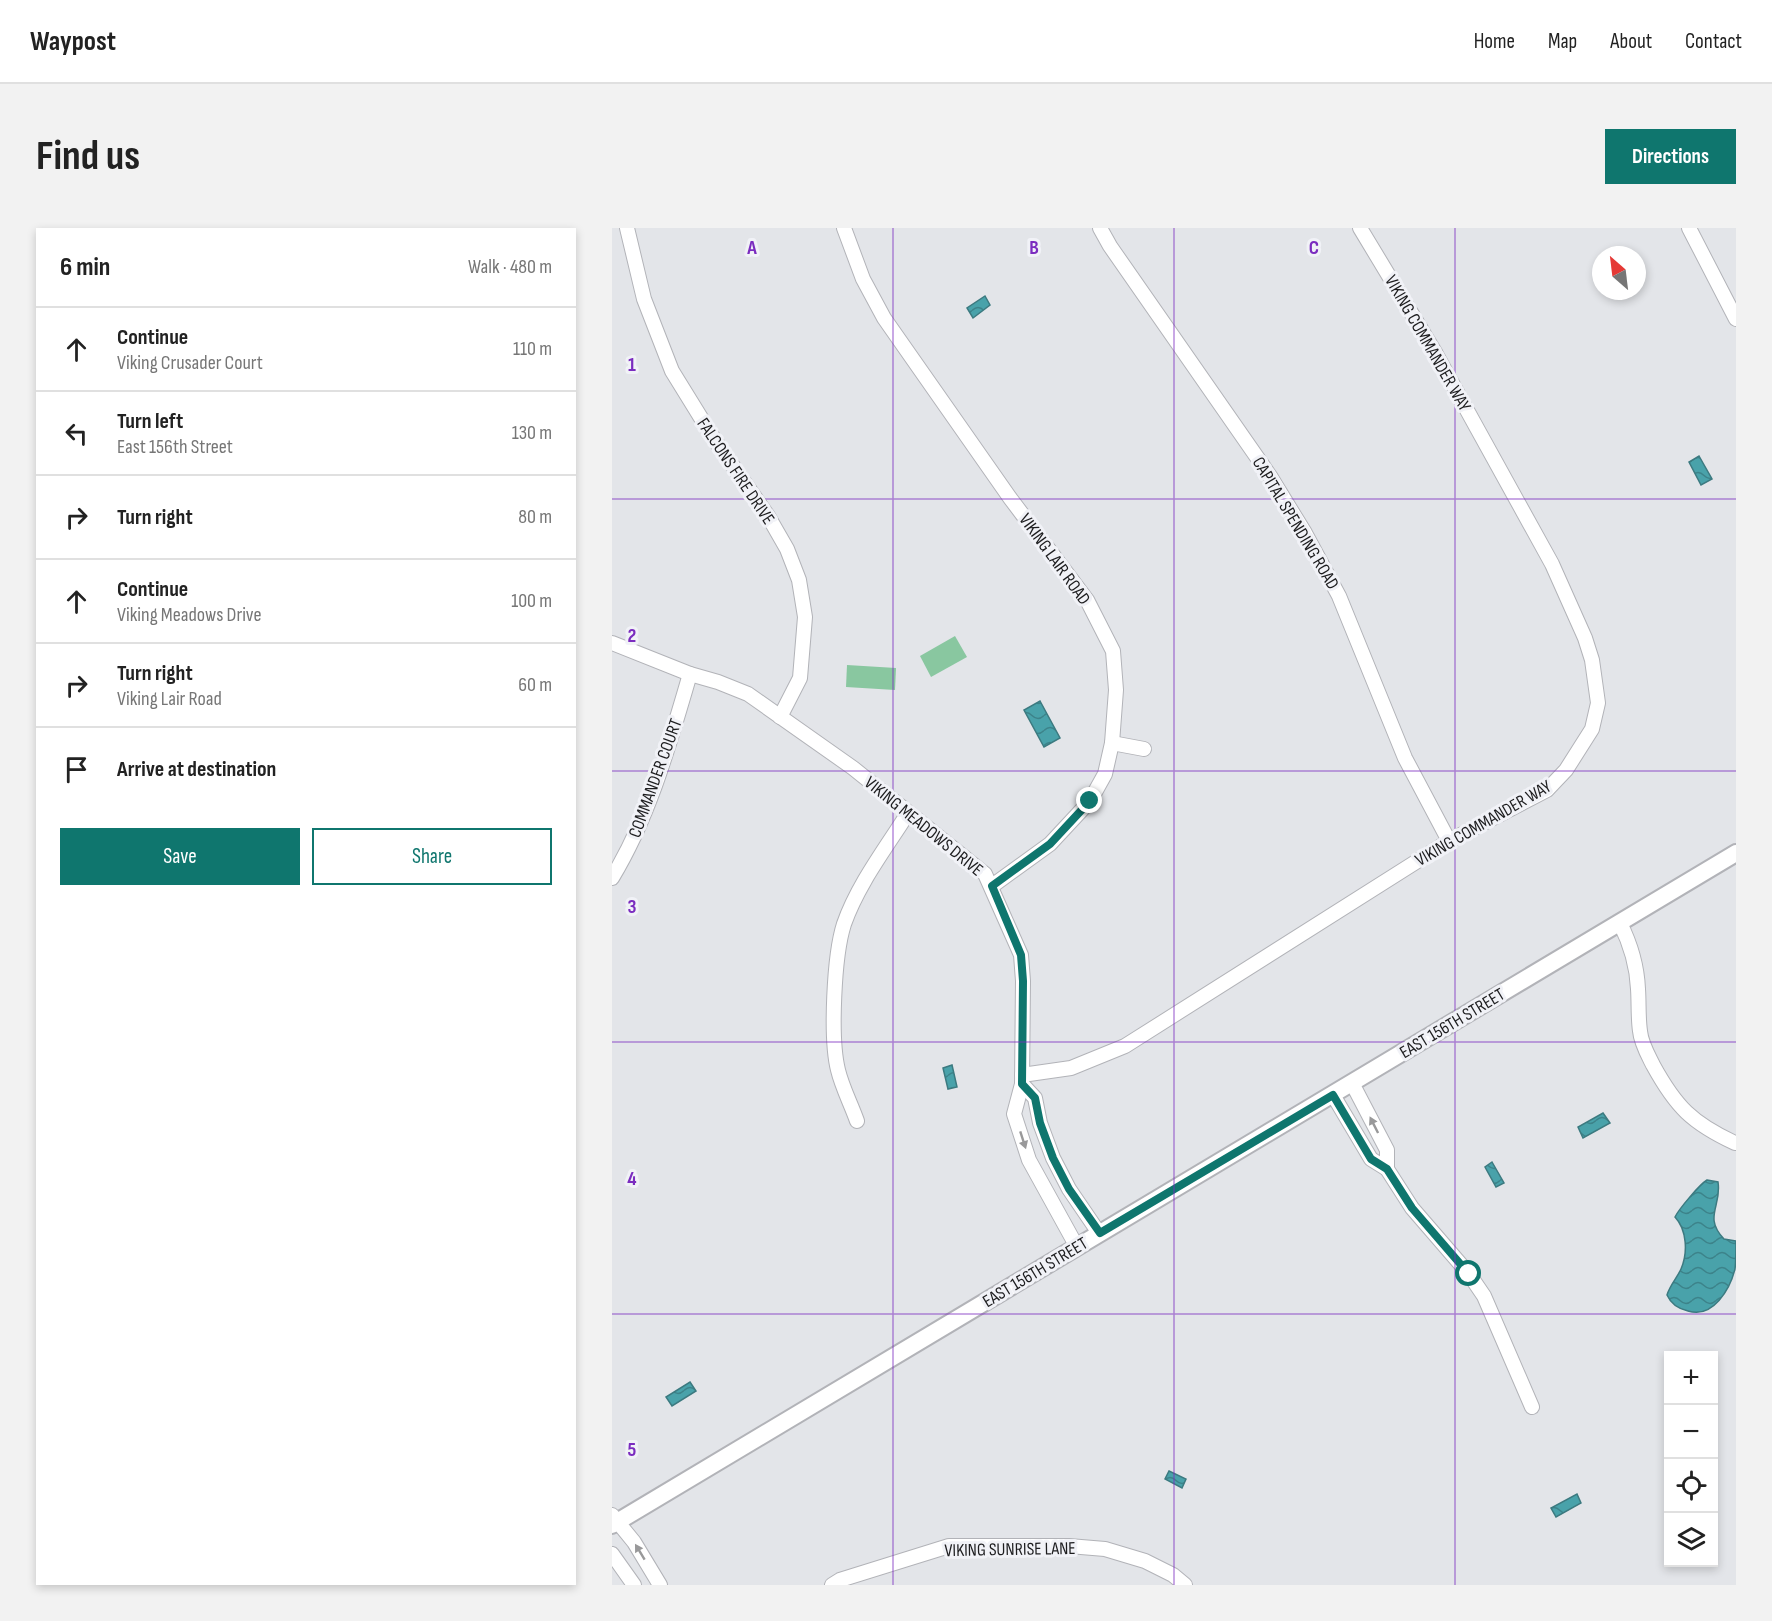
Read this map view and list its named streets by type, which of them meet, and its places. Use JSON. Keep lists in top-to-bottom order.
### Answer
{
  "streets": {
    "street": [
      "VIKING COMMANDER WAY",
      "FALCONS FIRE DRIVE",
      "CAPITAL SPENDING ROAD",
      "VIKING LAIR ROAD",
      "COMMANDER COURT",
      "VIKING MEADOWS DRIVE",
      "EAST 156TH STREET",
      "VIKING SUNRISE LANE"
    ]
  },
  "crossings": [
    ["VIKING COMMANDER WAY", "CAPITAL SPENDING ROAD"],
    ["VIKING COMMANDER WAY", "VIKING MEADOWS DRIVE"],
    ["FALCONS FIRE DRIVE", "VIKING MEADOWS DRIVE"],
    ["VIKING LAIR ROAD", "VIKING MEADOWS DRIVE"],
    ["COMMANDER COURT", "VIKING MEADOWS DRIVE"],
    ["VIKING MEADOWS DRIVE", "EAST 156TH STREET"]
  ],
  "north": "top left",
  "page": {
    "header": "Waypost",
    "nav": [
      "Home",
      "Map",
      "About",
      "Contact"
    ],
    "buttons": [
      "Directions",
      ["Save", "Share"]
    ],
    "title": "Find us",
    "heading": ["6 min", "Walk · 480 m"],
    "list": [
      ["Continue", "Viking Crusader Court", "110 m"],
      ["Turn left", "East 156th Street", "130 m"],
      ["Turn right", "80 m"],
      ["Continue", "Viking Meadows Drive", "100 m"],
      ["Turn right", "Viking Lair Road", "60 m"],
      "Arrive at destination"
    ],
    "map_buttons": ["+", "−"]
  },
  "grid": {
    "columns": ["A", "B", "C"],
    "rows": [
      "1",
      "2",
      "3",
      "4",
      "5"
    ]
  }
}
